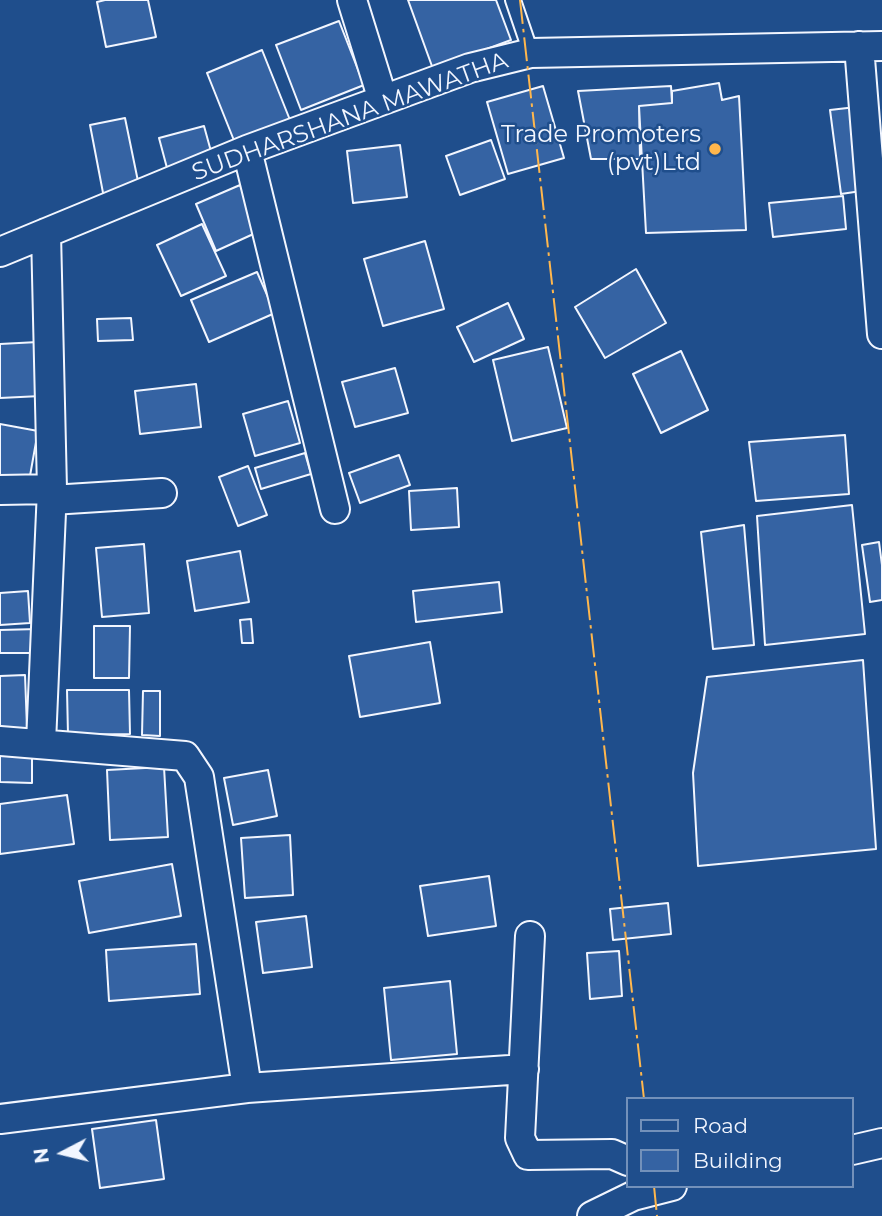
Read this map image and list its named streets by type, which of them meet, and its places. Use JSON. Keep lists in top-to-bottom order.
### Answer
{
  "streets": {
    "street": ["SUDHARSHANA MAWATHA"]
  },
  "places": ["Trade Promoters (pvt)Ltd"],
  "legend": ["Road", "Building"],
  "north": "left"
}
